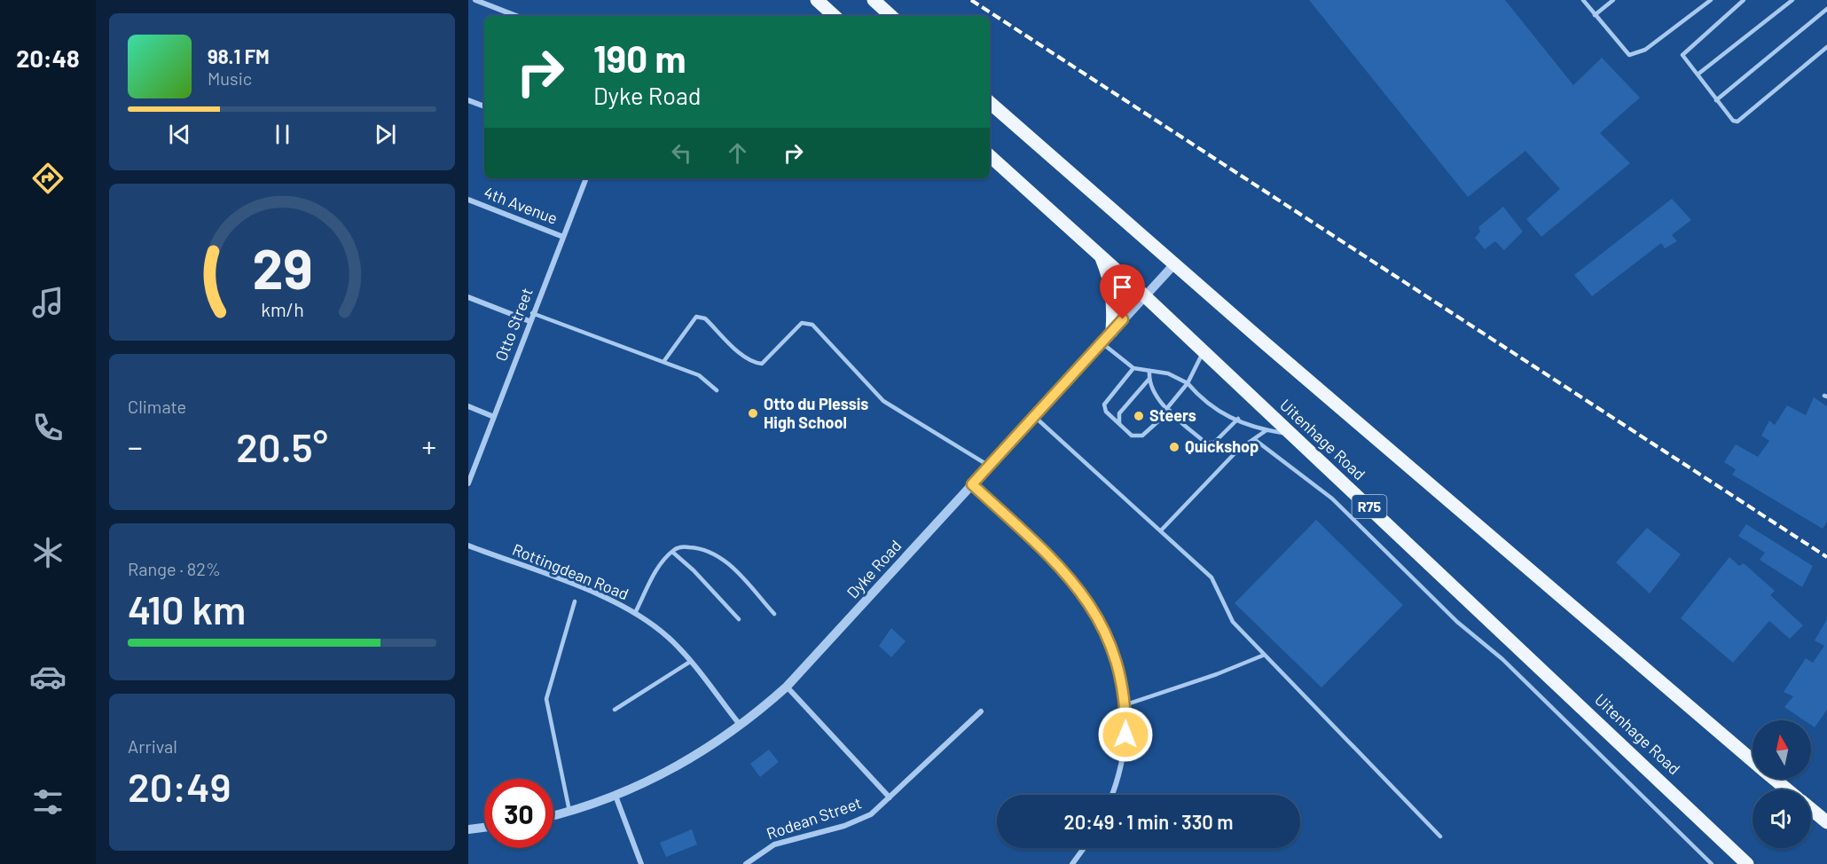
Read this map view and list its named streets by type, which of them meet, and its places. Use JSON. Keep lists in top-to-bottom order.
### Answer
{
  "streets": {
    "main road": ["Uitenhage Road", "R75"],
    "street": [
      "4th Avenue",
      "Otto Street",
      "Dyke Road",
      "Rottingdean Road",
      "Rodean Street"
    ]
  },
  "crossings": [
    ["4th Avenue", "Otto Street"],
    ["Uitenhage Road", "Dyke Road"],
    ["Dyke Road", "Rottingdean Road"],
    ["Dyke Road", "Rodean Street"]
  ],
  "places": ["Otto du Plessis High School", "Steers", "Quickshop"],
  "north": "top",
  "page": {
    "tabs": "20:48",
    "turn": ["190 m", "Dyke Road"],
    "song": ["98.1 FM", "Music"],
    "tile": [
      "Climate",
      ["Range · 82%", "410 km"],
      ["Arrival", "20:49"]
    ],
    "heat": ["−", "20.5°", "+"],
    "limit": "30",
    "trip": "20:49 · 1 min · 330 m",
    "gauge": ["29", "km/h"]
  }
}
